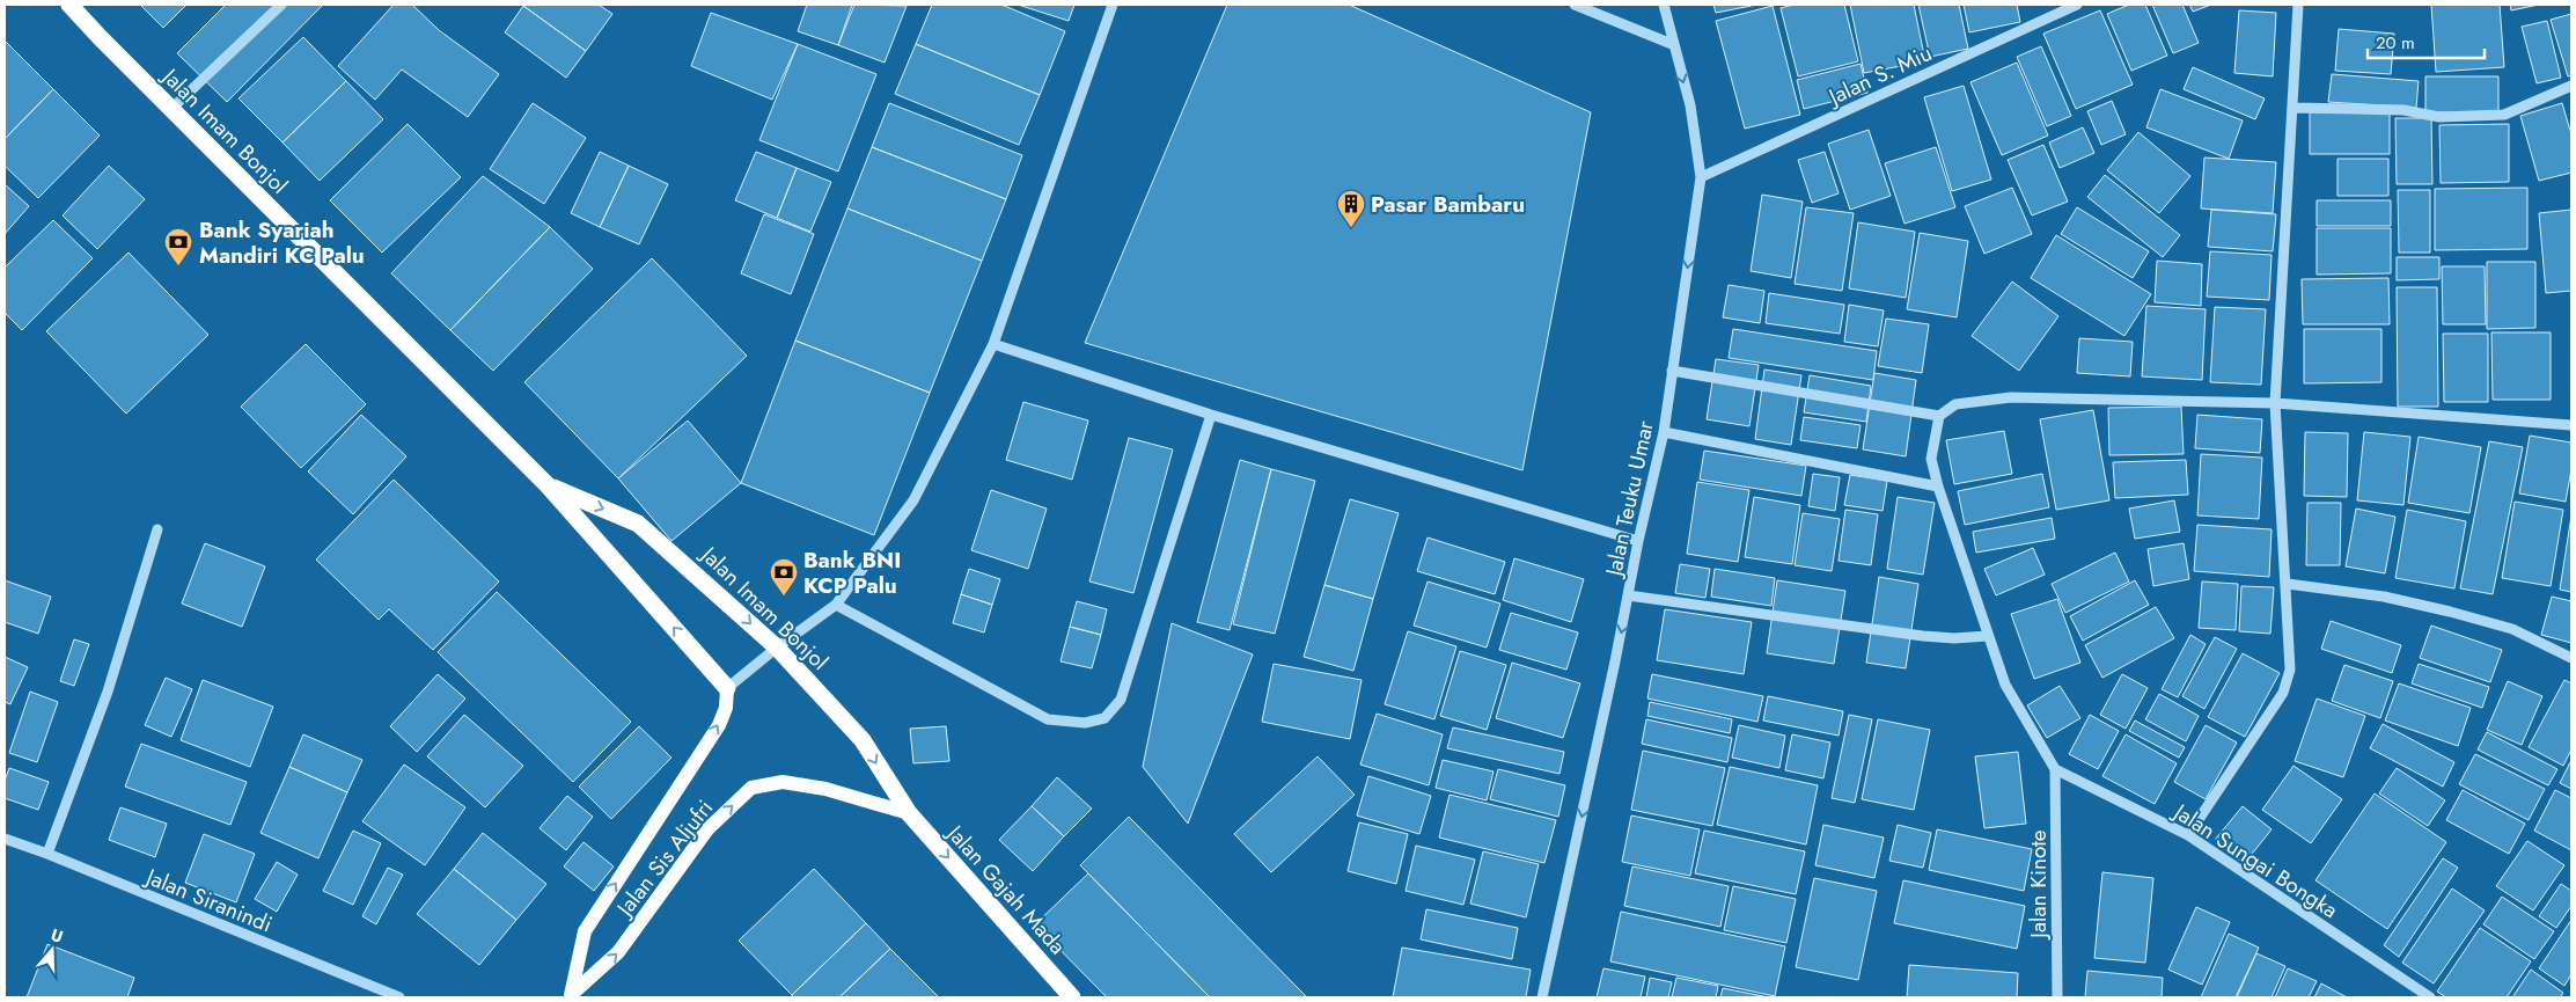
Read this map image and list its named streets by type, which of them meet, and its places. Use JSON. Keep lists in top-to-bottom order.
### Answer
{
  "streets": {
    "highway": ["Jalan Imam Bonjol", "Jalan Gajah Mada"],
    "main road": ["Jalan Sis Aljufri"],
    "street": [
      "Jalan S. Miu",
      "Jalan Teuku Umar",
      "Jalan Sungai Bongka",
      "Jalan Kinote",
      "Jalan Siranindi"
    ]
  },
  "crossings": [
    ["Jalan S. Miu", "Jalan Teuku Umar"],
    ["Jalan Imam Bonjol", "Jalan Sis Aljufri"],
    ["Jalan Imam Bonjol", "Jalan Gajah Mada"],
    ["Jalan Sis Aljufri", "Jalan Gajah Mada"],
    ["Jalan Sungai Bongka", "Jalan Kinote"]
  ],
  "one_way": ["Jalan Teuku Umar", "Jalan Sis Aljufri", "Jalan Gajah Mada"],
  "places": {
    "building": ["Pasar Bambaru"],
    "bank": ["Bank Syariah Mandiri KC Palu", "Bank BNI KCP Palu"]
  },
  "scale_bar": "20 m",
  "north": "top"
}
